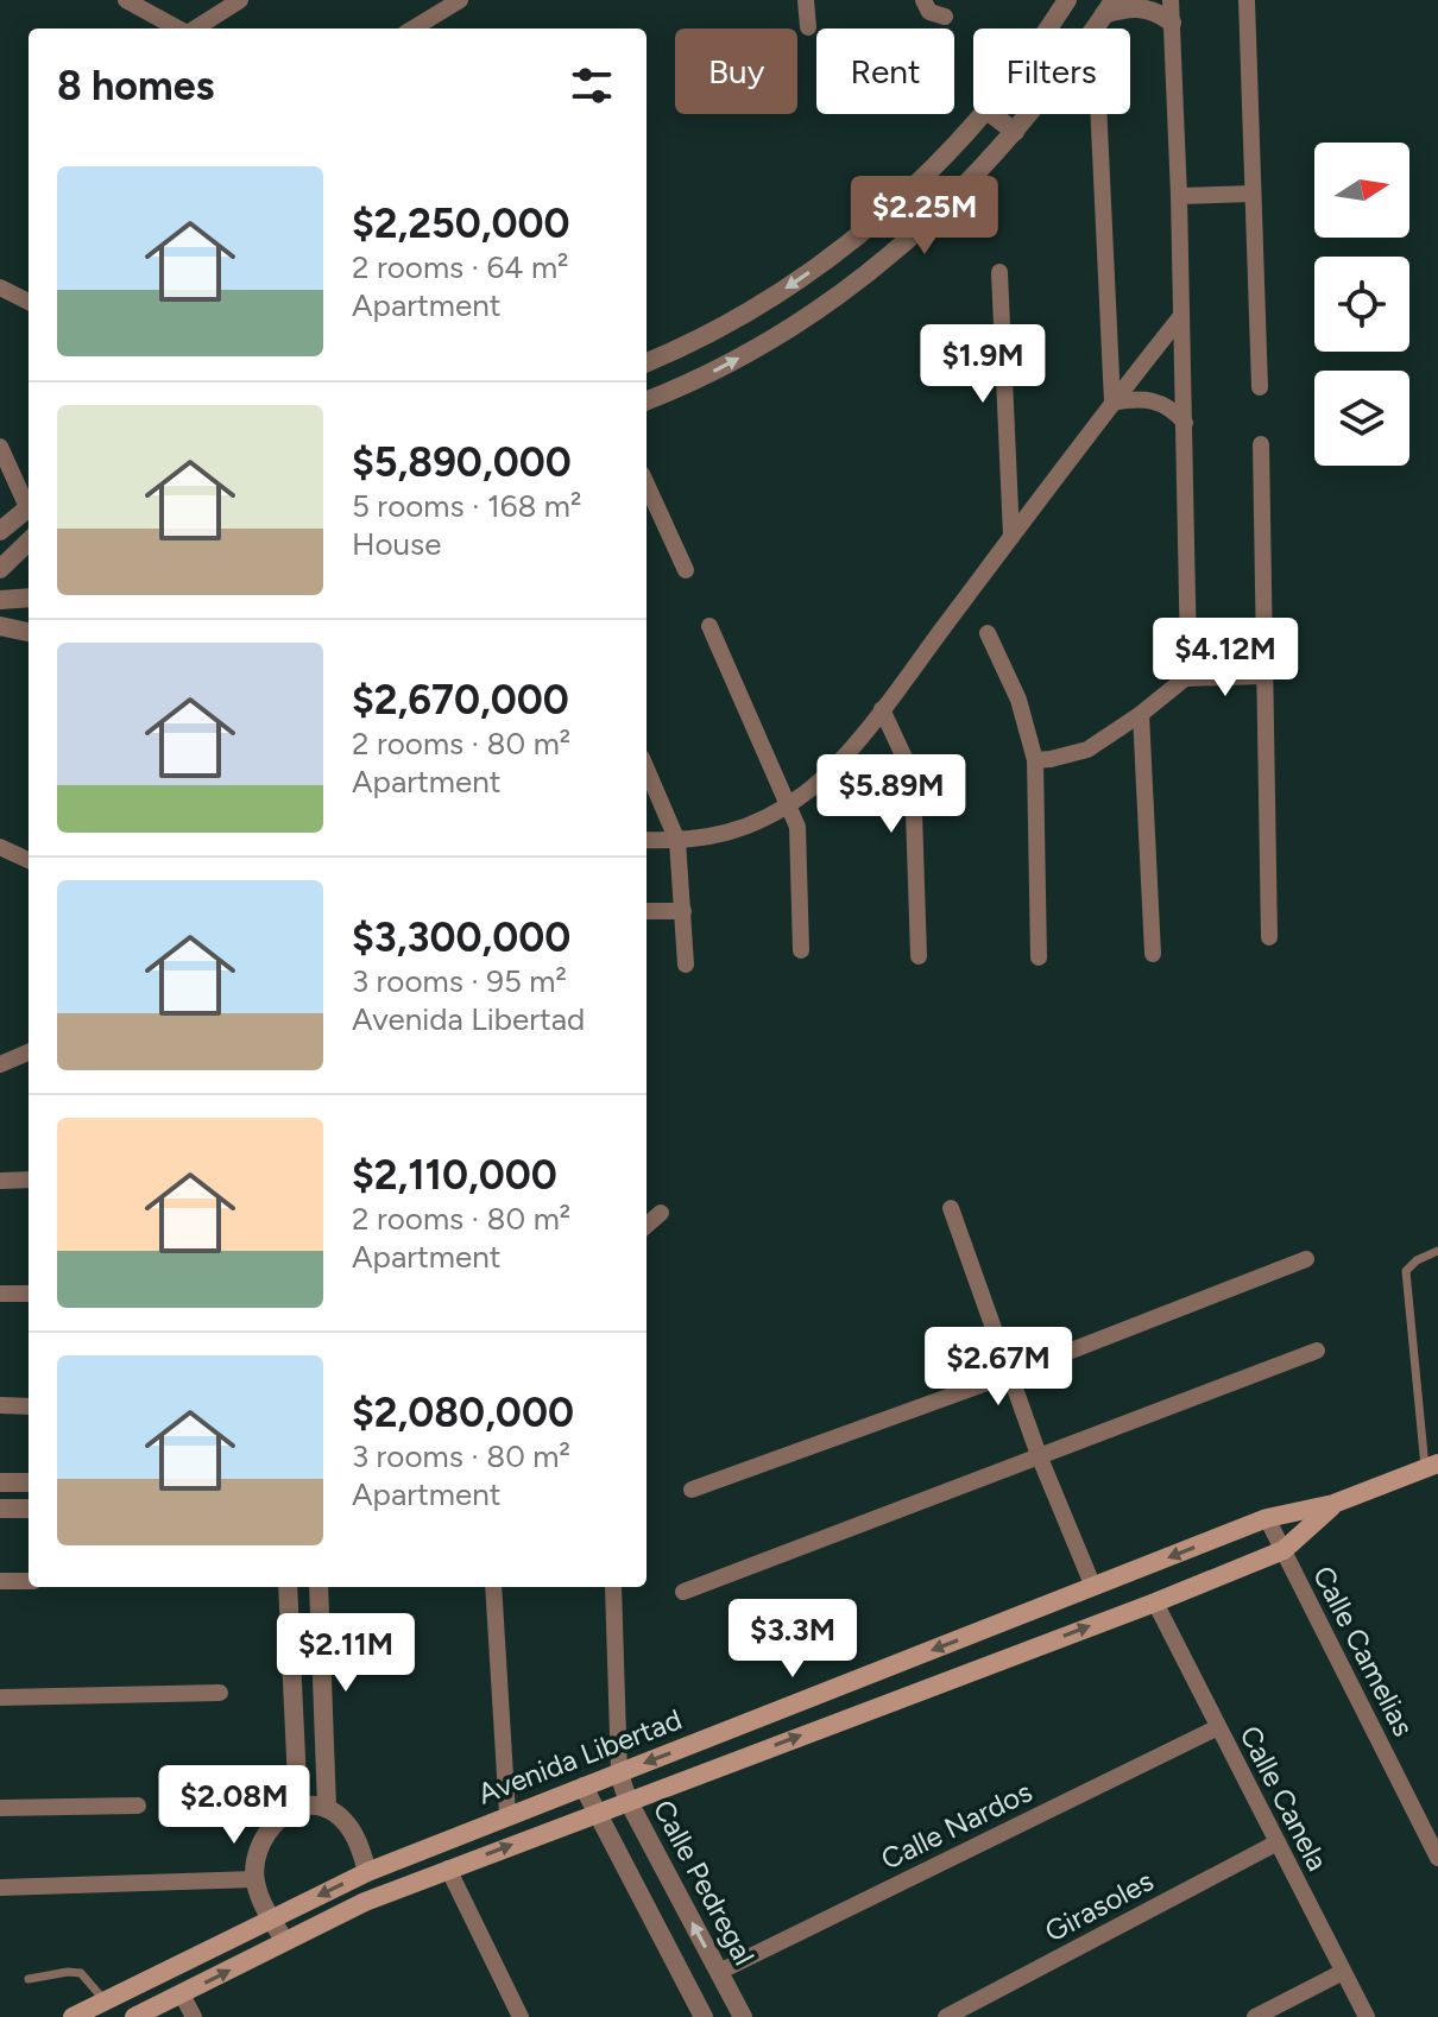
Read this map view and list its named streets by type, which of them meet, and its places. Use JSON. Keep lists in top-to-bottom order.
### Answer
{
  "streets": {
    "main road": ["Avenida Libertad"],
    "street": [
      "Calle Camelias",
      "Calle Canela",
      "Calle Nardos",
      "Calle Pedregal",
      "Girasoles"
    ]
  },
  "crossings": [
    ["Calle Camelias", "Avenida Libertad"],
    ["Avenida Libertad", "Calle Canela"],
    ["Avenida Libertad", "Calle Pedregal"],
    ["Calle Canela", "Calle Nardos"],
    ["Calle Canela", "Girasoles"],
    ["Calle Nardos", "Calle Pedregal"]
  ],
  "north": "right",
  "page": {
    "chip": ["Buy", "Rent", "Filters"],
    "heading": "8 homes",
    "list": [
      {
        "name": "$2,250,000",
        "note": "2 rooms · 64 m² · Apartment"
      },
      {
        "name": "$5,890,000",
        "note": "5 rooms · 168 m² · House"
      },
      {
        "name": "$2,670,000",
        "note": "2 rooms · 80 m² · Apartment"
      },
      {
        "name": "$3,300,000",
        "note": "3 rooms · 95 m² · Avenida Libertad"
      },
      {
        "name": "$2,110,000",
        "note": "2 rooms · 80 m² · Apartment"
      },
      {
        "name": "$2,080,000",
        "note": "3 rooms · 80 m² · Apartment"
      }
    ],
    "price": [
      "$2.25M",
      "$1.9M",
      "$4.12M",
      "$5.89M",
      "$2.67M",
      "$3.3M",
      "$2.11M",
      "$2.08M"
    ]
  }
}
